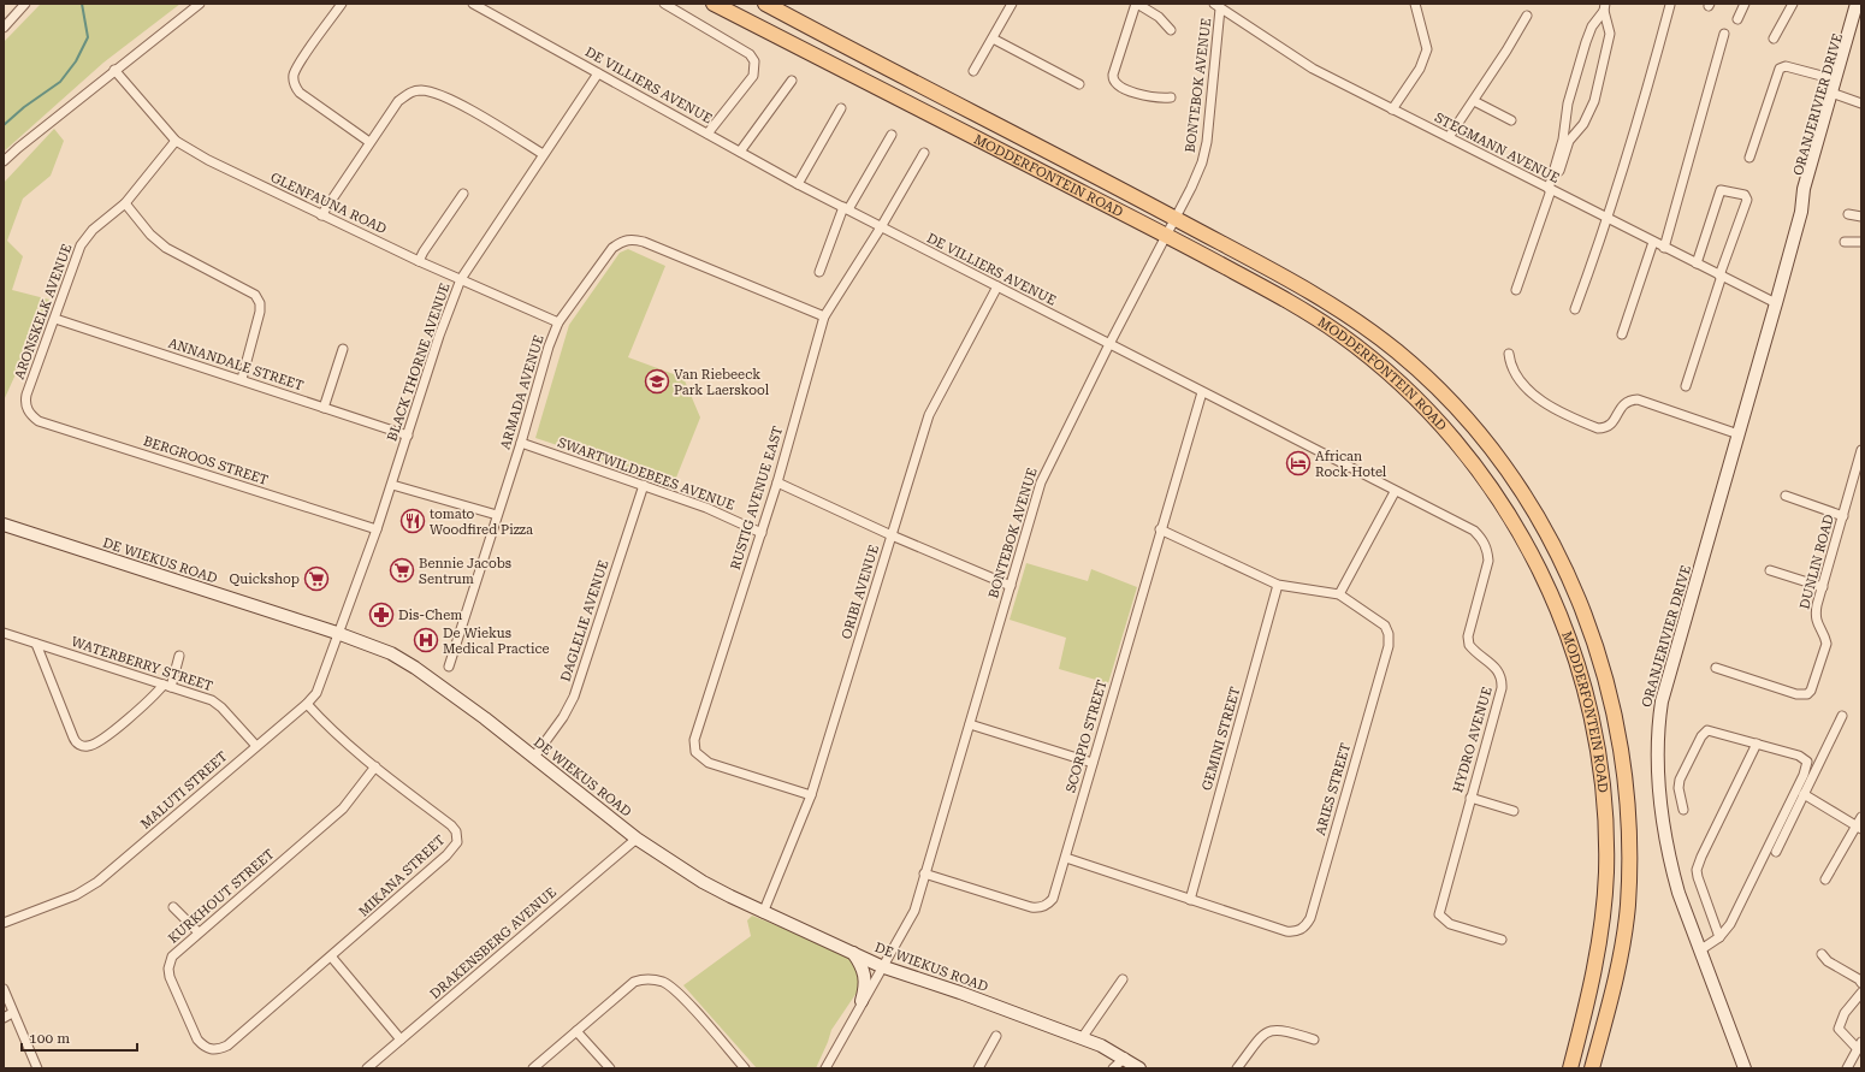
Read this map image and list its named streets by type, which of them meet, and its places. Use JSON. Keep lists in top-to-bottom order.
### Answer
{
  "streets": {
    "main road": ["MODDERFONTEIN ROAD"],
    "street": [
      "DE VILLIERS AVENUE",
      "BONTEBOK AVENUE",
      "ORANJERIVIER DRIVE",
      "STEGMANN AVENUE",
      "GLENFAUNA ROAD",
      "ARONSKELK AVENUE",
      "BLACK THORNE AVENUE",
      "ANNANDALE STREET",
      "ARMADA AVENUE",
      "BERGROOS STREET",
      "SWARTWILDEBEES AVENUE",
      "RUSTIG AVENUE EAST",
      "DE WIEKUS ROAD",
      "DUNLIN ROAD",
      "ORIBI AVENUE",
      "DAGLELIE AVENUE",
      "WATERBERRY STREET",
      "SCORPIO STREET",
      "GEMINI STREET",
      "HYDRO AVENUE",
      "ARIES STREET",
      "MALUTI STREET",
      "MIKANA STREET",
      "KURKHOUT STREET",
      "DRAKENSBERG AVENUE"
    ]
  },
  "crossings": [
    ["DE VILLIERS AVENUE", "BONTEBOK AVENUE"],
    ["DE VILLIERS AVENUE", "BLACK THORNE AVENUE"],
    ["DE VILLIERS AVENUE", "RUSTIG AVENUE EAST"],
    ["DE VILLIERS AVENUE", "ORIBI AVENUE"],
    ["DE VILLIERS AVENUE", "SCORPIO STREET"],
    ["DE VILLIERS AVENUE", "HYDRO AVENUE"],
    ["BONTEBOK AVENUE", "STEGMANN AVENUE"],
    ["BONTEBOK AVENUE", "MODDERFONTEIN ROAD"],
    ["BONTEBOK AVENUE", "DE WIEKUS ROAD"],
    ["BONTEBOK AVENUE", "SCORPIO STREET"],
    ["ORANJERIVIER DRIVE", "STEGMANN AVENUE"],
    ["GLENFAUNA ROAD", "ARONSKELK AVENUE"],
    ["GLENFAUNA ROAD", "BLACK THORNE AVENUE"],
    ["GLENFAUNA ROAD", "ARMADA AVENUE"],
    ["ARONSKELK AVENUE", "ANNANDALE STREET"],
    ["ARONSKELK AVENUE", "BERGROOS STREET"],
    ["BLACK THORNE AVENUE", "ANNANDALE STREET"],
    ["BLACK THORNE AVENUE", "BERGROOS STREET"],
    ["BLACK THORNE AVENUE", "DE WIEKUS ROAD"],
    ["BLACK THORNE AVENUE", "MALUTI STREET"],
    ["ARMADA AVENUE", "SWARTWILDEBEES AVENUE"],
    ["ARMADA AVENUE", "RUSTIG AVENUE EAST"],
    ["SWARTWILDEBEES AVENUE", "RUSTIG AVENUE EAST"],
    ["SWARTWILDEBEES AVENUE", "DAGLELIE AVENUE"],
    ["RUSTIG AVENUE EAST", "ORIBI AVENUE"],
    ["DE WIEKUS ROAD", "ORIBI AVENUE"],
    ["DE WIEKUS ROAD", "DAGLELIE AVENUE"],
    ["DE WIEKUS ROAD", "MALUTI STREET"],
    ["DE WIEKUS ROAD", "DRAKENSBERG AVENUE"],
    ["WATERBERRY STREET", "MALUTI STREET"],
    ["GEMINI STREET", "ARIES STREET"],
    ["MALUTI STREET", "MIKANA STREET"],
    ["MIKANA STREET", "KURKHOUT STREET"]
  ],
  "places": {
    "school or university": ["Van Riebeeck Park Laerskool"],
    "hotel": ["African Rock Hotel"],
    "restaurant": ["tomato Woodfired Pizza"],
    "supermarket": ["Bennie Jacobs Sentrum", "Quickshop"],
    "pharmacy": ["Dis-Chem"],
    "hospital": ["De Wiekus Medical Practice"]
  },
  "scale_bar": "100 m"
}
